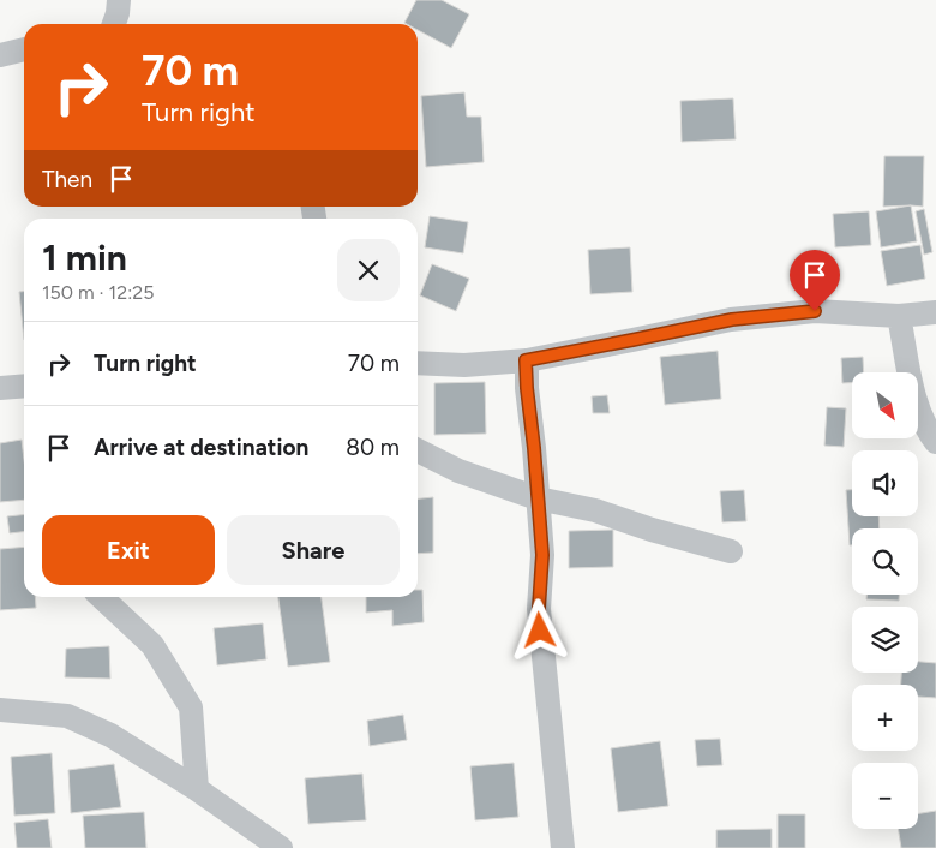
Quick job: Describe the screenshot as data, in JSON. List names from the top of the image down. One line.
{"north":"bottom right","page":{"turn":["70 m","Turn right"],"then":"Then","heading":["1 min","150 m · 12:25"],"list":[{"name":"Turn right","value":"70 m"},{"name":"Arrive at destination","value":"80 m"}],"map_buttons":["+","−"],"buttons":["Exit","Share"]}}
